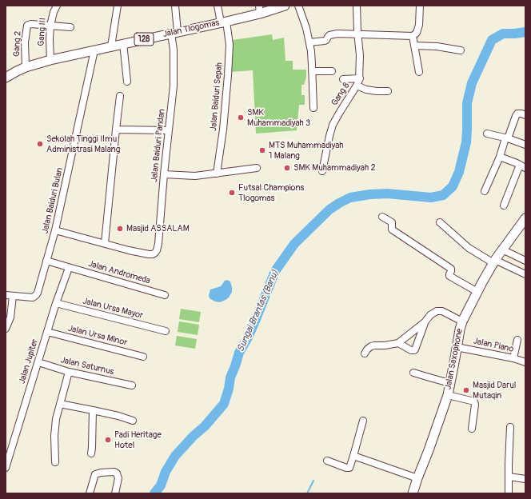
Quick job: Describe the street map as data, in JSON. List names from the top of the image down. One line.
{"streets":{"main road":["Jalan Tlogomas","128","Jalan Saxophone"],"street":["Gang III","Gang 2","Gang 8","Jalan Baiduri Sepah","Jalan Baiduri Pandan","Jalan Baiduri Bulan","Jalan Andromeda","Jalan Ursa Mayor","Jalan Ursa Minor","Jalan Piano","Jalan Jupiter","Jalan Saturnus"]},"crossings":[["Jalan Tlogomas","Gang III"],["Jalan Tlogomas","Gang 2"],["Jalan Tlogomas","Jalan Baiduri Sepah"],["Jalan Tlogomas","Jalan Baiduri Pandan"],["Jalan Tlogomas","Jalan Baiduri Bulan"],["Gang III","Gang 2"],["Jalan Andromeda","Jalan Jupiter"],["Jalan Ursa Mayor","Jalan Jupiter"],["Jalan Ursa Minor","Jalan Jupiter"],["Jalan Piano","Jalan Saxophone"],["Jalan Jupiter","Jalan Saturnus"]],"water":["Sungai Brantas (Banu)"],"places":["SMK Muhammadiyah 3","Sekolah Tinggi Ilmu Administrasi Malang","MTS Muhammadiyah 1 Malang","SMK Muhammadiyah 2","Futsal Champions Tlogomas","Masjid ASSALAM","Masjid Darul Mutaqin","Padi Heritage Hotel"]}
